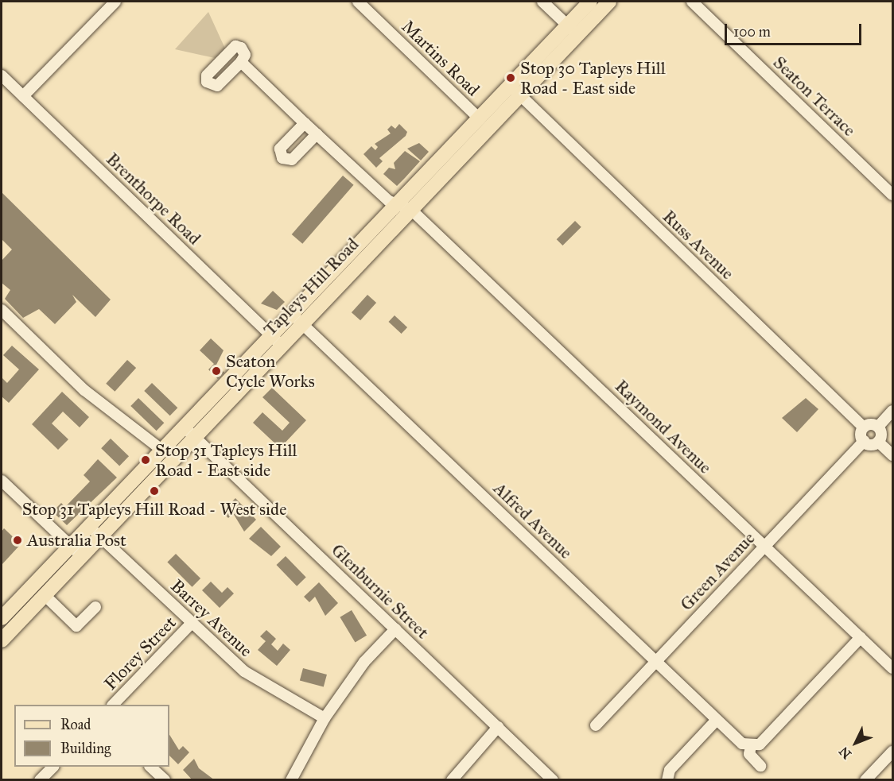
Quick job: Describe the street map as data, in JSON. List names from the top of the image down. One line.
{"streets":{"main road":["Tapleys Hill Road"],"street":["Martins Road","Seaton Terrace","Brenthorpe Road","Russ Avenue","Raymond Avenue","Alfred Avenue","Green Avenue","Glenburnie Street","Barrey Avenue","Florey Street"]},"crossings":[["Martins Road","Tapleys Hill Road"],["Brenthorpe Road","Tapleys Hill Road"],["Russ Avenue","Tapleys Hill Road"],["Tapleys Hill Road","Raymond Avenue"],["Tapleys Hill Road","Alfred Avenue"],["Tapleys Hill Road","Glenburnie Street"],["Tapleys Hill Road","Barrey Avenue"],["Raymond Avenue","Green Avenue"],["Alfred Avenue","Green Avenue"],["Barrey Avenue","Florey Street"]],"places":["Stop 30 Tapleys Hill Road - East side","Seaton Cycle Works","Stop 31 Tapleys Hill Road - East side","Stop 31 Tapleys Hill Road - West side","Australia Post"],"legend":["Road","Building"],"scale_bar":"100 m","north":"bottom left"}
